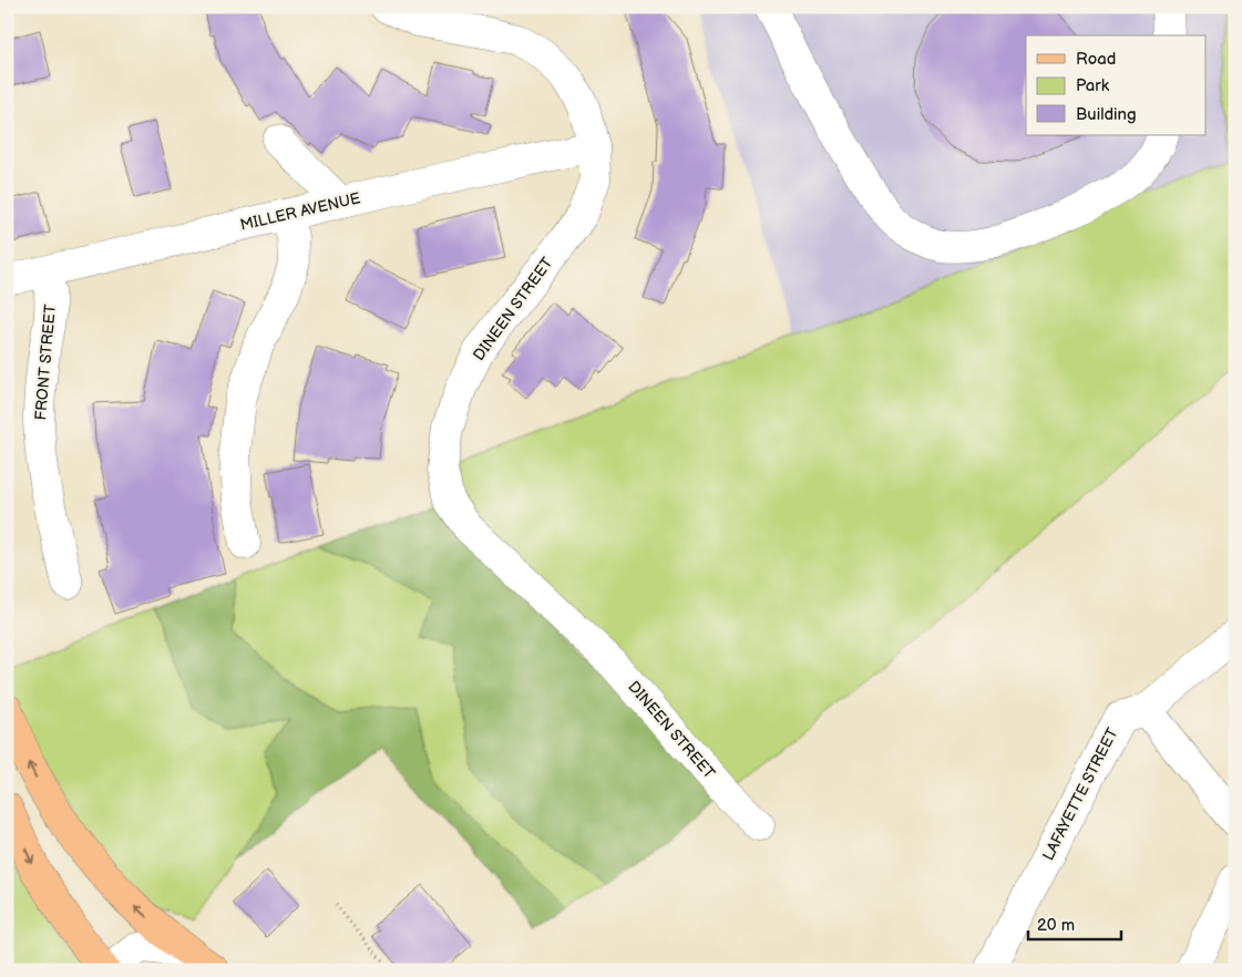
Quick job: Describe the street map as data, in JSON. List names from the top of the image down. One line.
{"streets":{"street":["MILLER AVENUE","DINEEN STREET","FRONT STREET","LAFAYETTE STREET"]},"crossings":[["MILLER AVENUE","DINEEN STREET"],["MILLER AVENUE","FRONT STREET"]],"legend":["Road","Park","Building"],"scale_bar":"20 m"}
